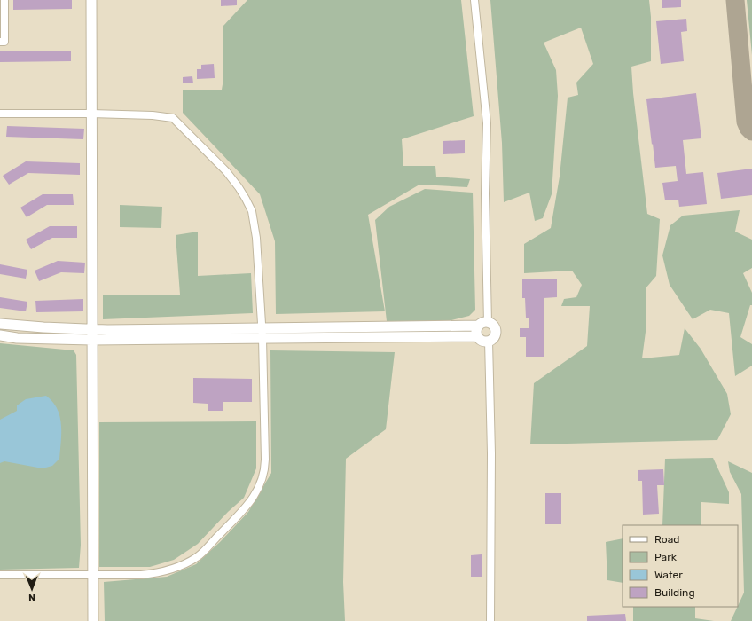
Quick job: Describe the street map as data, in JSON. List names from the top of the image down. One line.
{"legend":["Road","Park","Water","Building"],"north":"bottom"}
